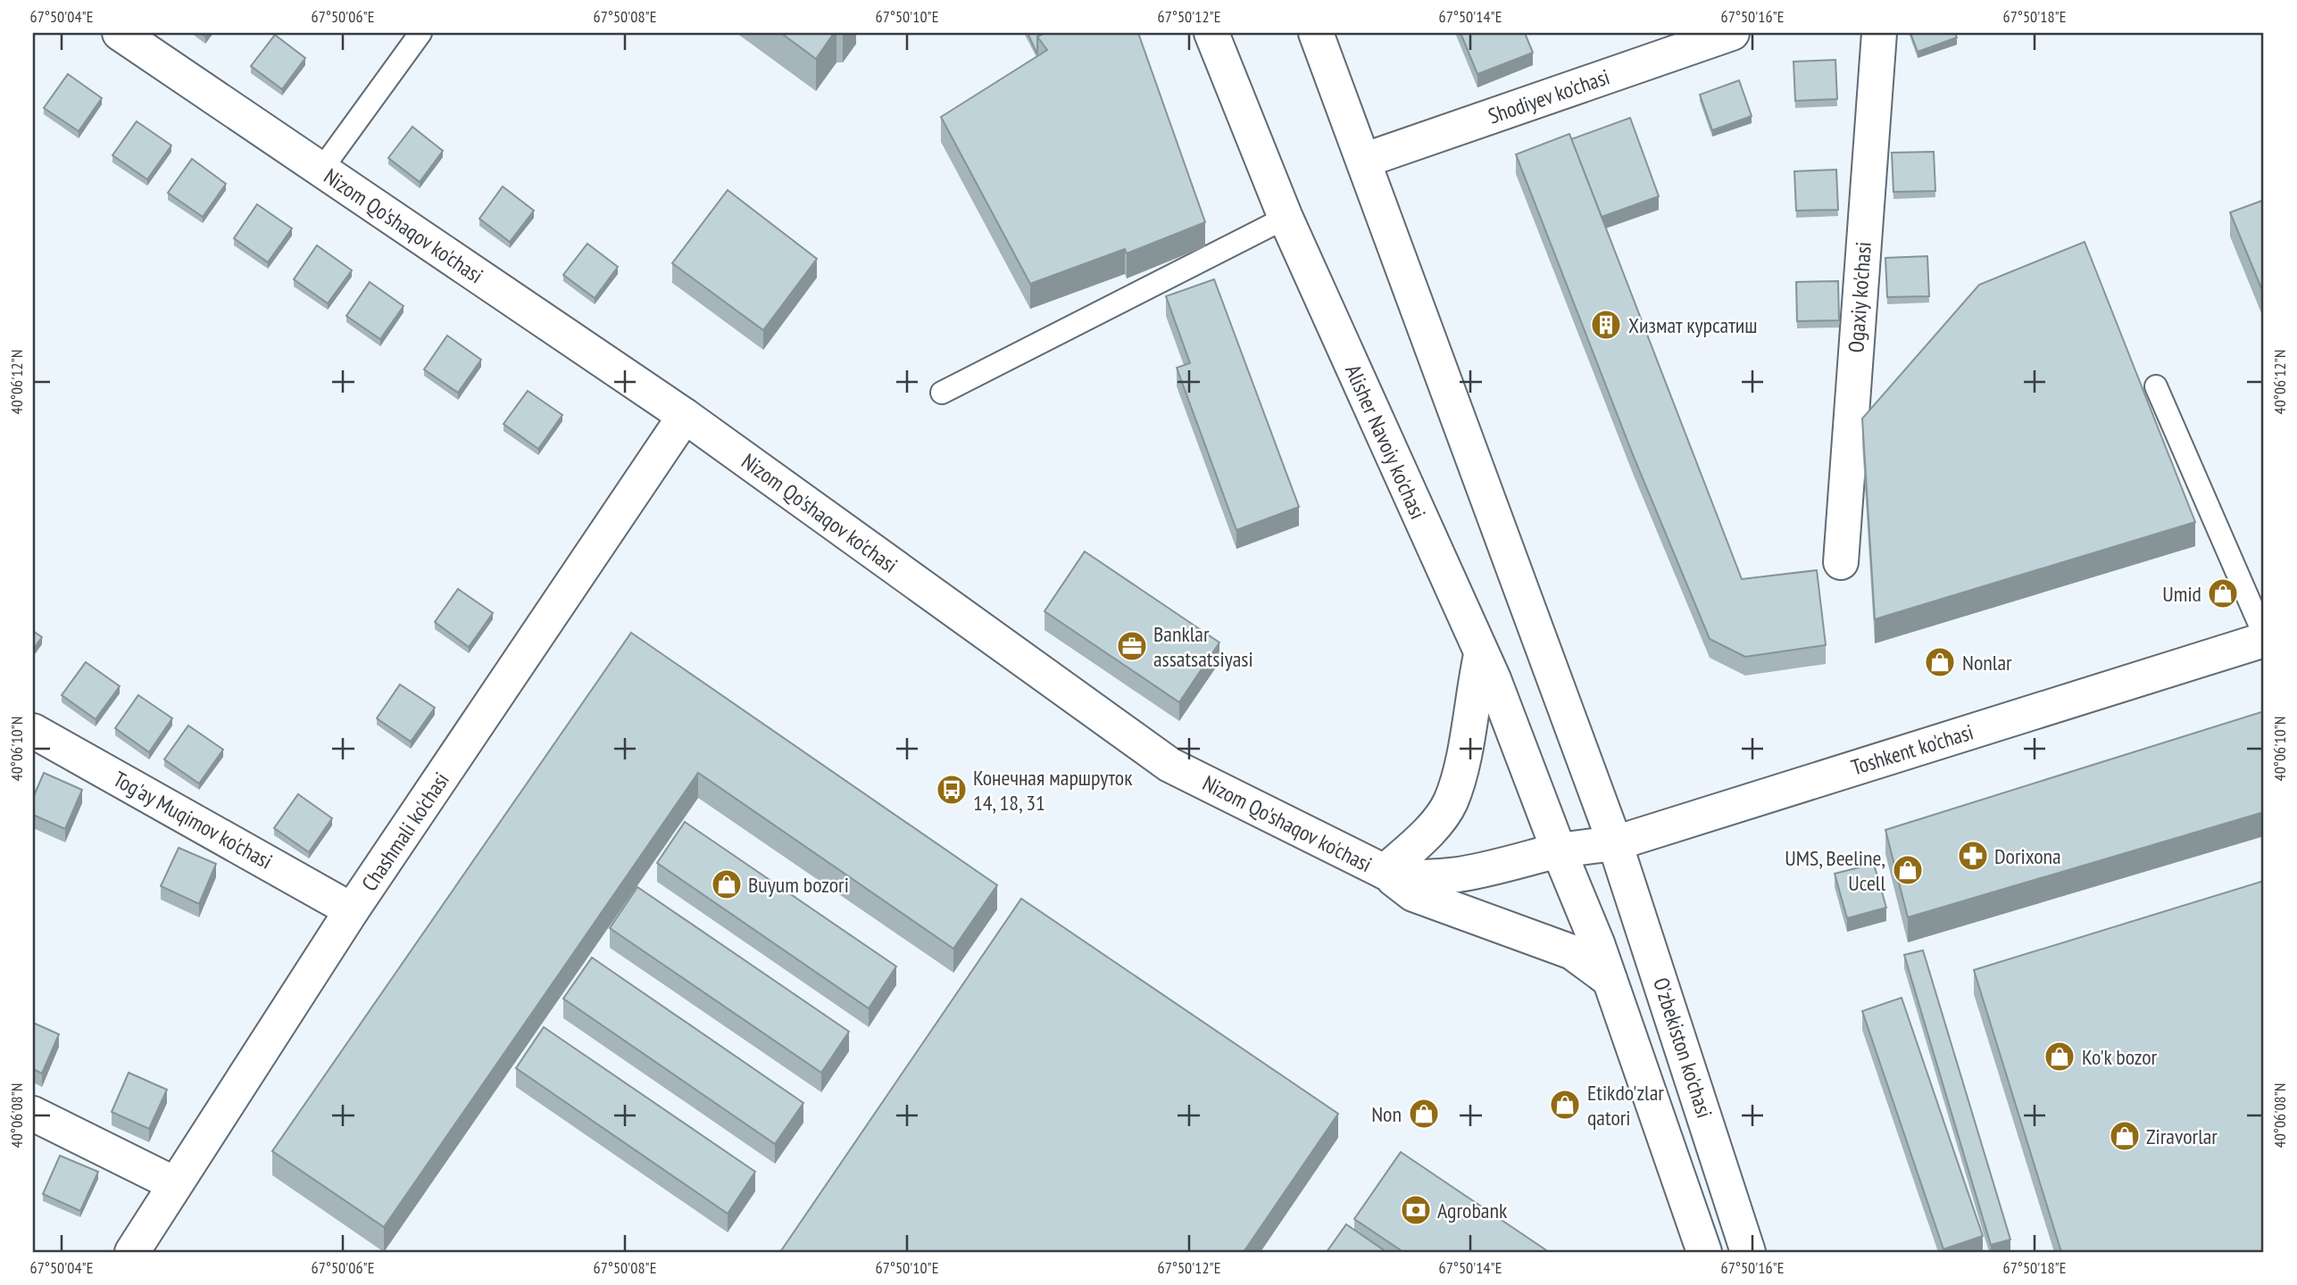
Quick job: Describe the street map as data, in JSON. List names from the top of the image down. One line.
{"streets":{"main road":["Shodiyev ko'chasi","Nizom Qo'shaqov ko'chasi","Ogaxiy ko'chasi","Alisher Navoiy ko'chasi","Toshkent ko'chasi","Tog'ay Muqimov ko'chasi","Chashmali ko'chasi","O'zbekiston ko'chasi"]},"crossings":[["Nizom Qo'shaqov ko'chasi","Alisher Navoiy ko'chasi"],["Nizom Qo'shaqov ko'chasi","Toshkent ko'chasi"],["Nizom Qo'shaqov ko'chasi","Chashmali ko'chasi"],["Alisher Navoiy ko'chasi","Toshkent ko'chasi"],["Toshkent ko'chasi","O'zbekiston ko'chasi"],["Tog'ay Muqimov ko'chasi","Chashmali ko'chasi"]],"places":{"building":["Хизмат курсатиш"],"shop":["Umid","Nonlar","UMS, Beeline, Ucell","Buyum bozori","Ko'k bozor","Etikdo'zlar qatori","Non","Ziravorlar"],"office":["Banklar assatsatsiyasi"],"bus stop":["Конечная маршруток 14, 18, 31"],"pharmacy":["Dorixona"],"bank":["Agrobank"]},"coordinates":["67°50'04\"E","67°50'06\"E","67°50'08\"E","67°50'10\"E","67°50'12\"E","67°50'14\"E","67°50'16\"E","67°50'18\"E","40°06'12\"N","40°06'10\"N","40°06'08\"N"]}
